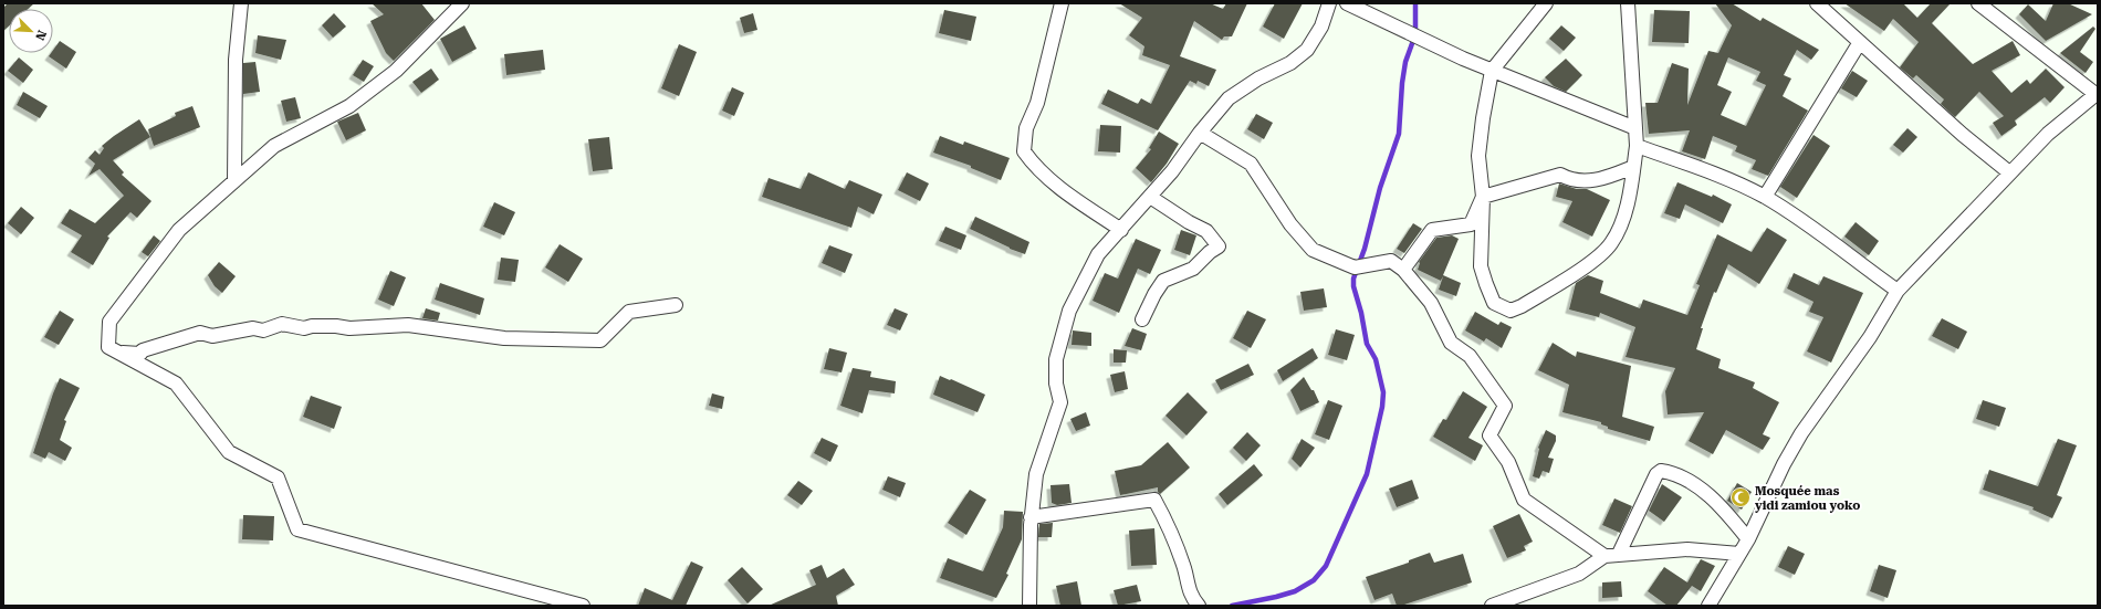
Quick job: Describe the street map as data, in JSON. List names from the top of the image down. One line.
{"places":{"mosque":["Mosquée mas yidi zamiou yoko"]},"north":"bottom right"}
